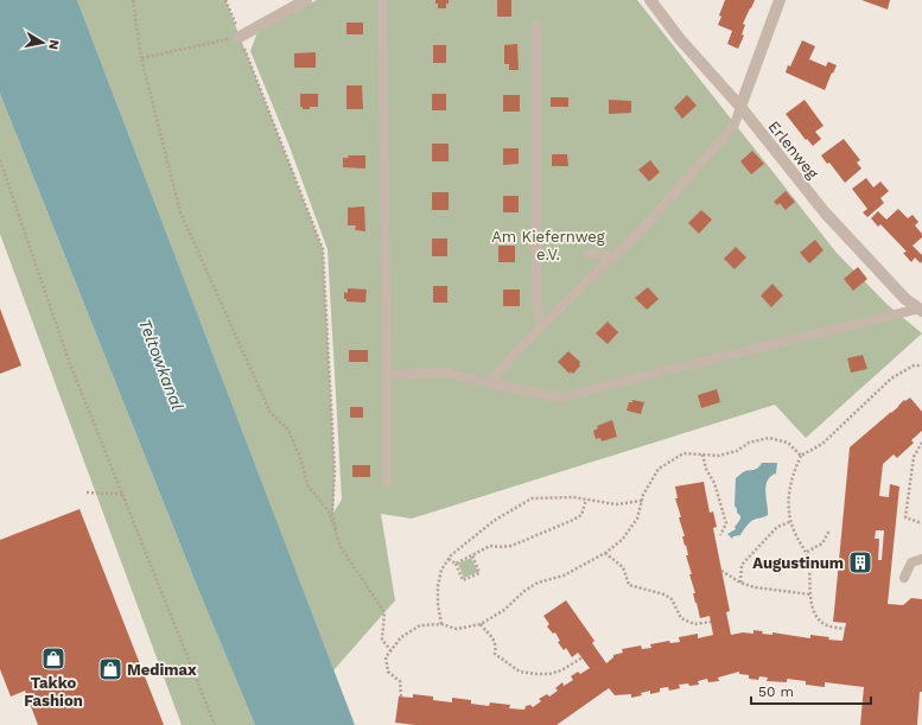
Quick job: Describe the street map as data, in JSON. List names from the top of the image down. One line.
{"streets":{"street":["Erlenweg"]},"water":["Teltowkanal"],"parks":["Am Kiefernweg e.V."],"places":{"building":["Augustinum"],"shop":["Takko Fashion","Medimax"]},"scale_bar":"50 m","north":"right"}
